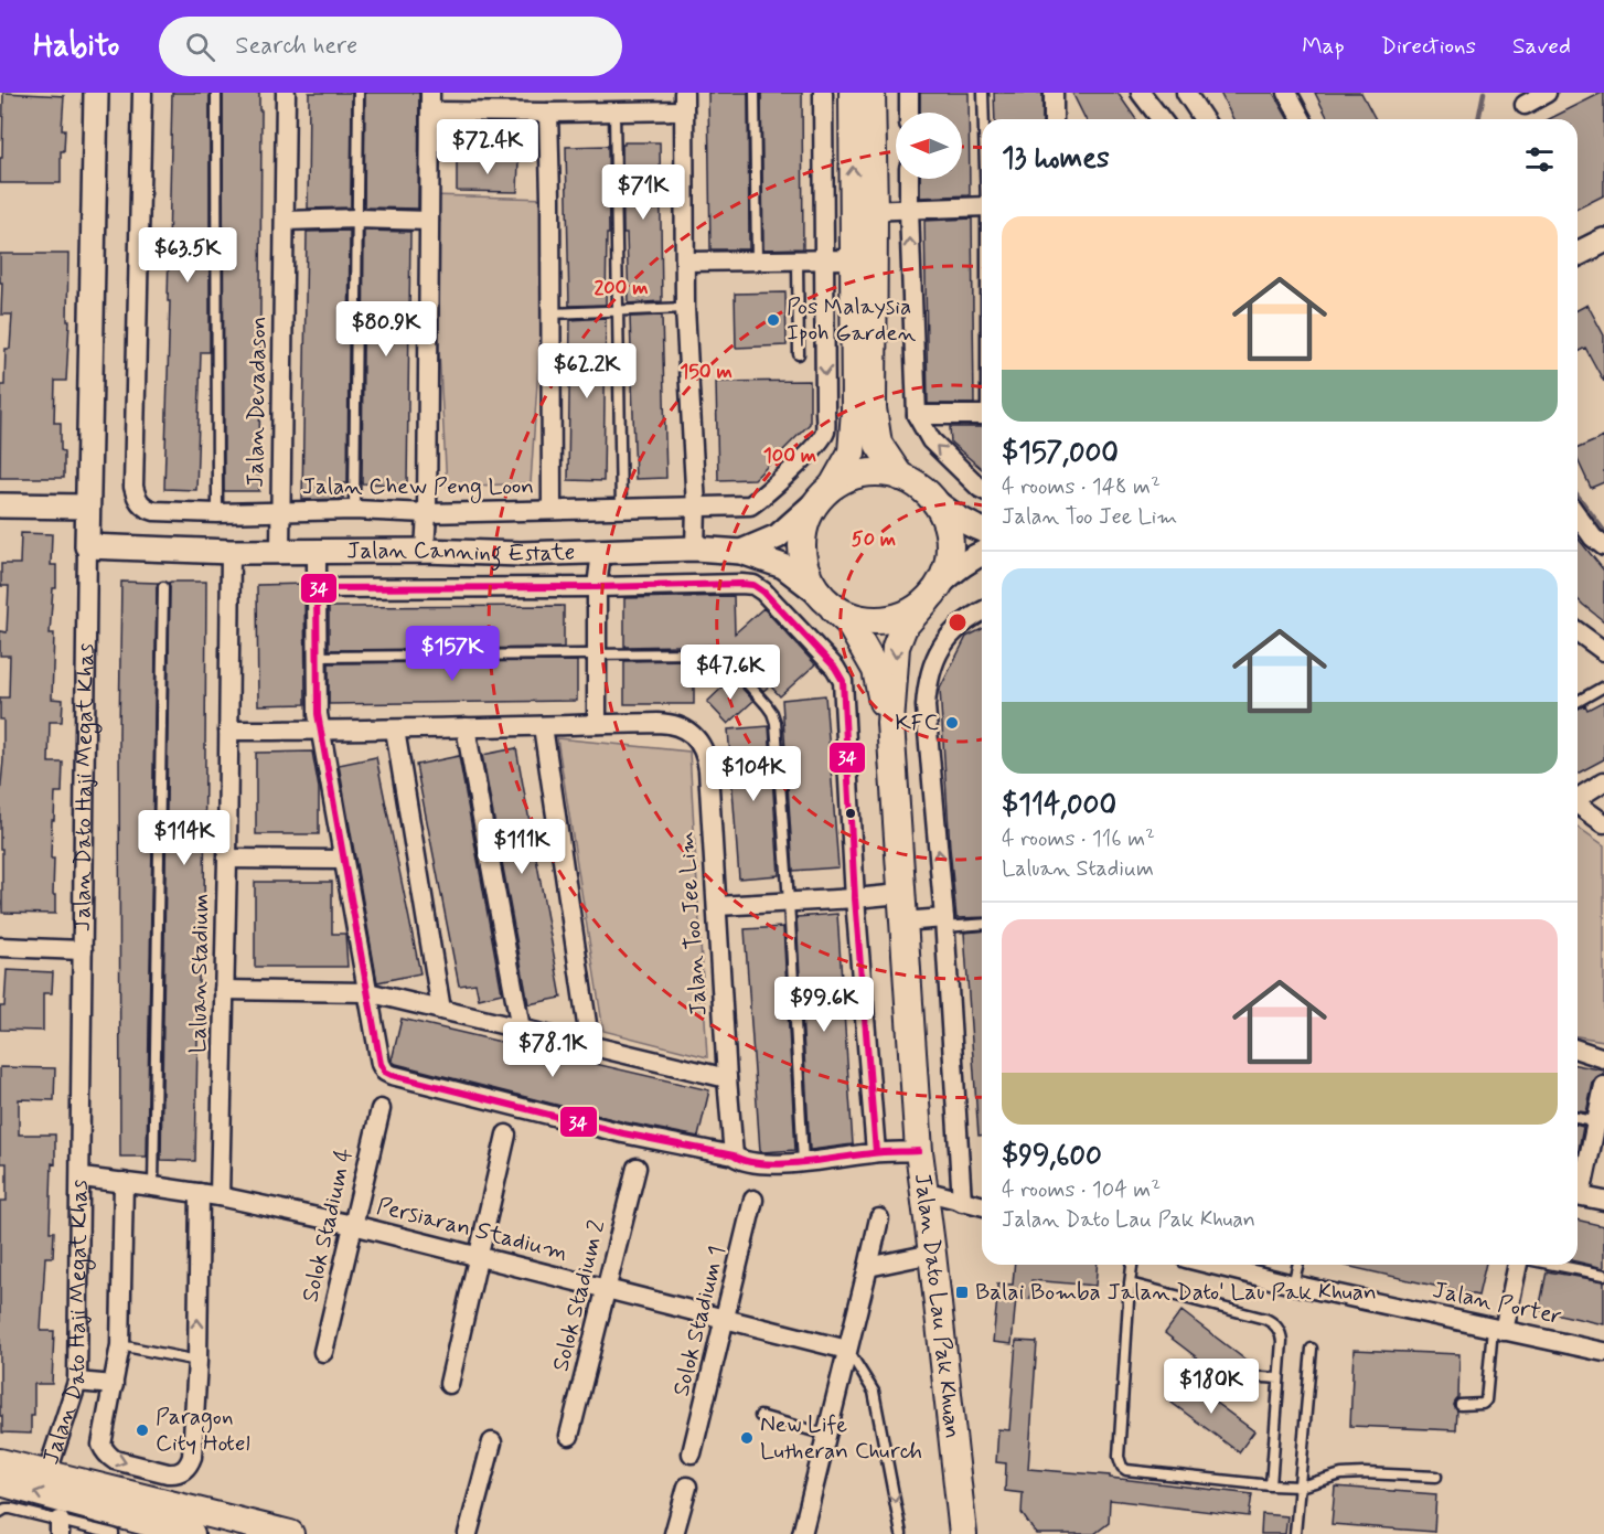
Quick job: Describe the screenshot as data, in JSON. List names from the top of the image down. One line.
{"streets":{"main road":["Jalan Dato Lau Pak Khuan"],"street":["Jalan Devadason","Jalan Chew Peng Loon","Jalan Canning Estate","Jalan Dato Haji Megat Khas","Jalan Too Jee Lim","Laluan Stadium","Solok Stadium 4","Persiaran Stadium","Solok Stadium 2","Jalan Porter","Solok Stadium 1"]},"crossings":[["Jalan Devadason","Jalan Chew Peng Loon"],["Jalan Devadason","Jalan Canning Estate"],["Jalan Canning Estate","Jalan Dato Haji Megat Khas"],["Jalan Canning Estate","Laluan Stadium"],["Jalan Canning Estate","Jalan Dato Lau Pak Khuan"],["Jalan Dato Haji Megat Khas","Persiaran Stadium"],["Jalan Too Jee Lim","Laluan Stadium"],["Laluan Stadium","Persiaran Stadium"],["Solok Stadium 4","Persiaran Stadium"],["Persiaran Stadium","Solok Stadium 2"],["Persiaran Stadium","Solok Stadium 1"]],"places":{"other":["Pos Malaysia Ipoh Garden","KFC","Paragon City Hotel","New Life Lutheran Church"],"transit":["Balai Bomba Jalan Dato' Lau Pak Khuan"]},"lines":["transit line 34"],"north":"left","page":{"header":"Habito","search":"Search here","nav":["Map","Directions","Saved"],"price":["$72.4K","$71K","$63.5K","$80.9K","$62.2K","$157K","$47.6K","$104K","$114K","$111K","$99.6K","$78.1K","$180K"],"heading":"13 homes","list":[{"name":"$157,000","note":"4 rooms · 148 m² · Jalan Too Jee Lim"},{"name":"$114,000","note":"4 rooms · 116 m² · Laluan Stadium"},{"name":"$99,600","note":"4 rooms · 104 m² · Jalan Dato Lau Pak Khuan"}]},"rings":["200 m","150 m","100 m","50 m"]}
